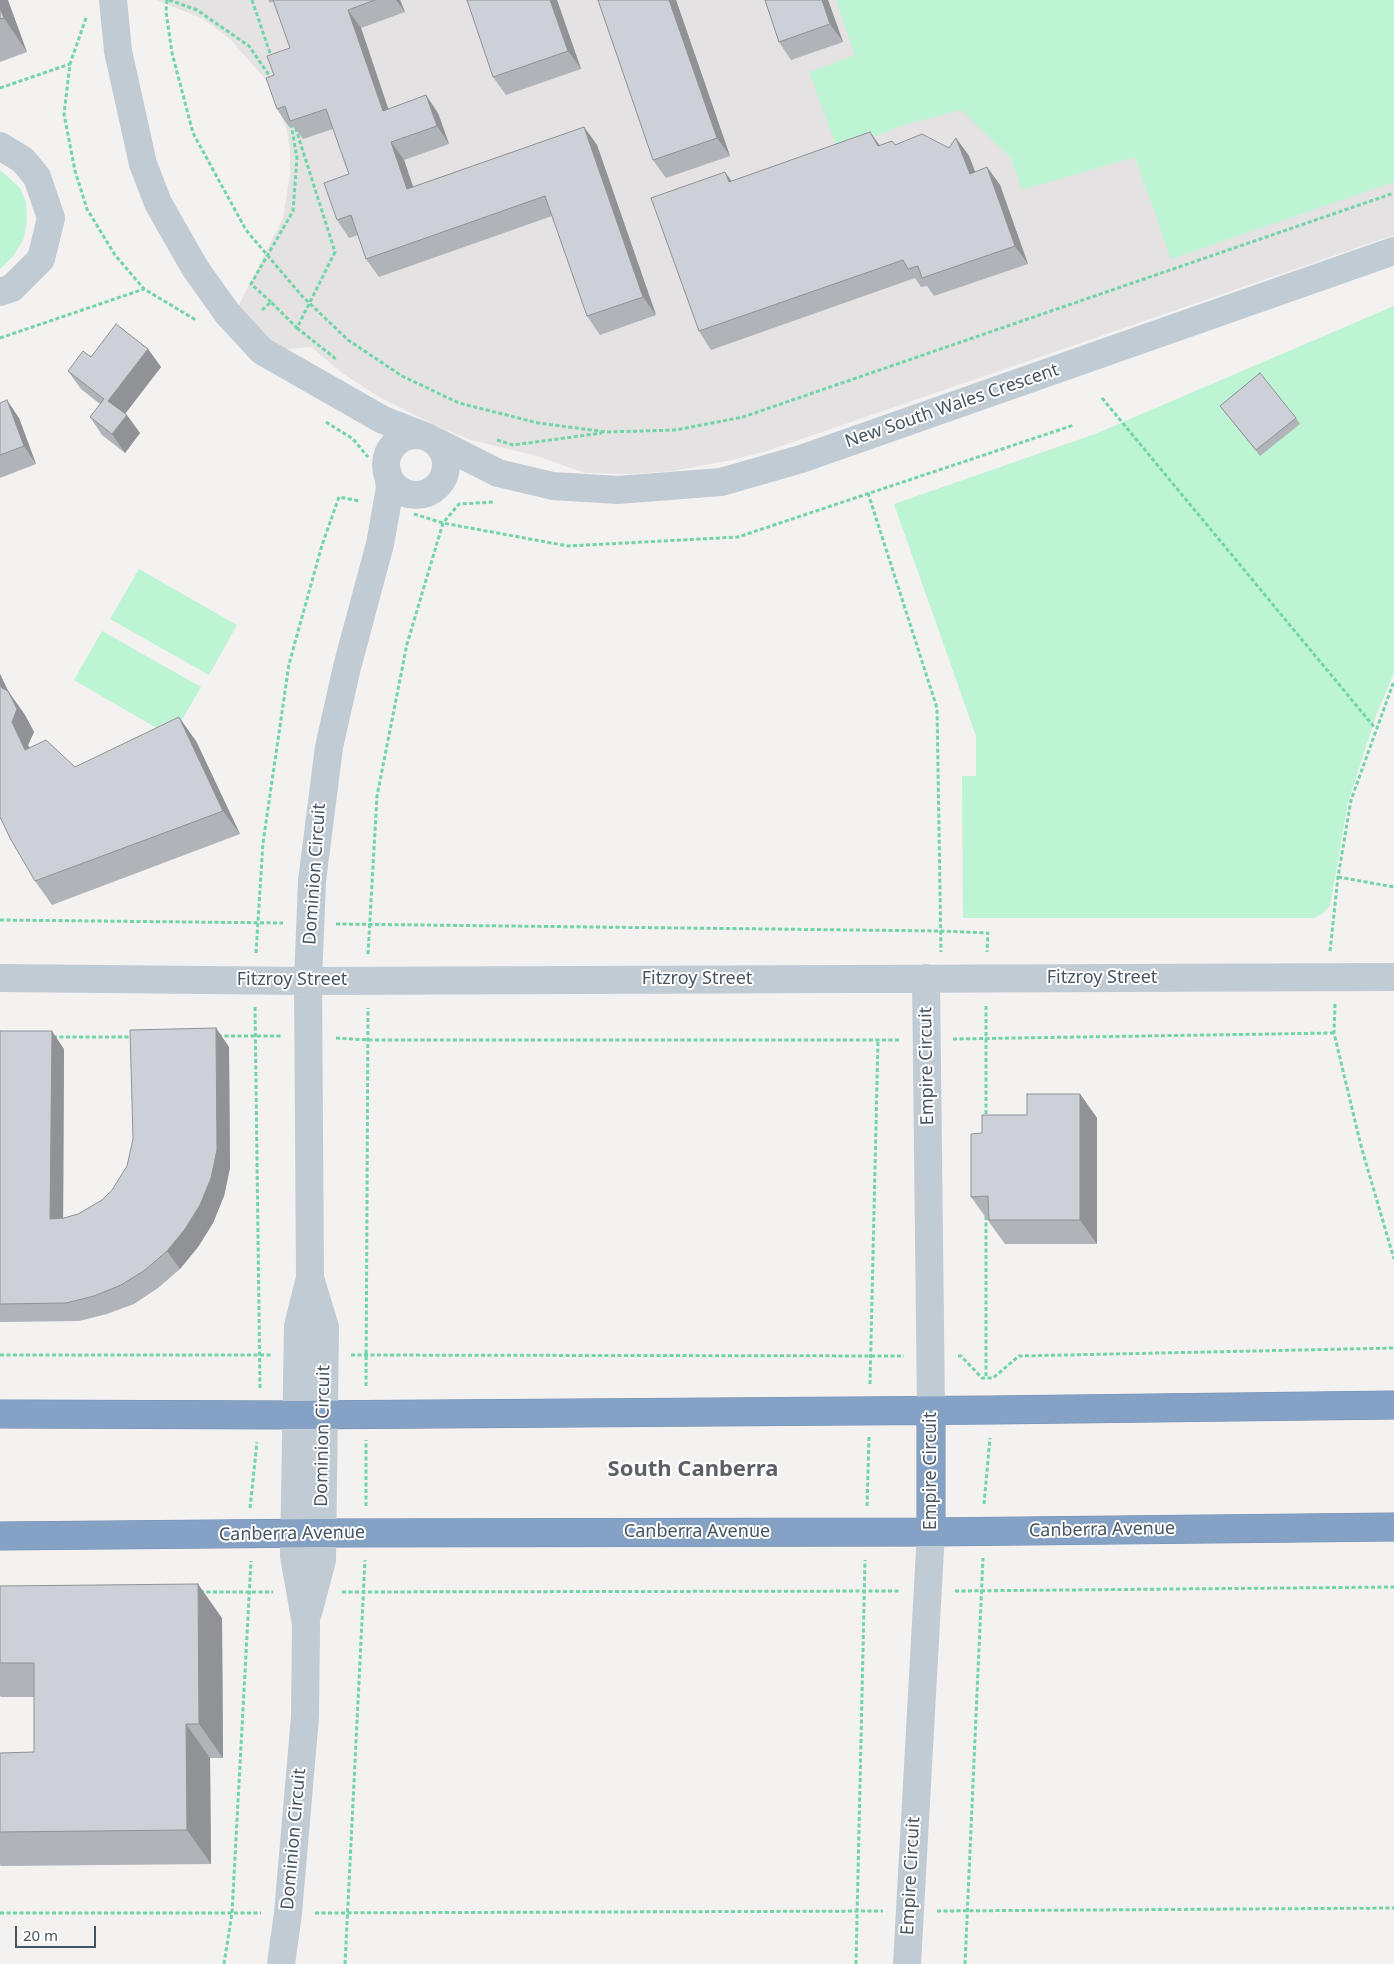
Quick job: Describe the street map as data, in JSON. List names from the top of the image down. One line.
{"streets":{"highway":["Empire Circuit","Canberra Avenue"],"street":["New South Wales Crescent","Dominion Circuit","Fitzroy Street"]},"crossings":[["New South Wales Crescent","Dominion Circuit"],["Dominion Circuit","Fitzroy Street"],["Dominion Circuit","Canberra Avenue"],["Fitzroy Street","Empire Circuit"],["Empire Circuit","Canberra Avenue"]],"districts":["South Canberra"],"scale_bar":"20 m"}
